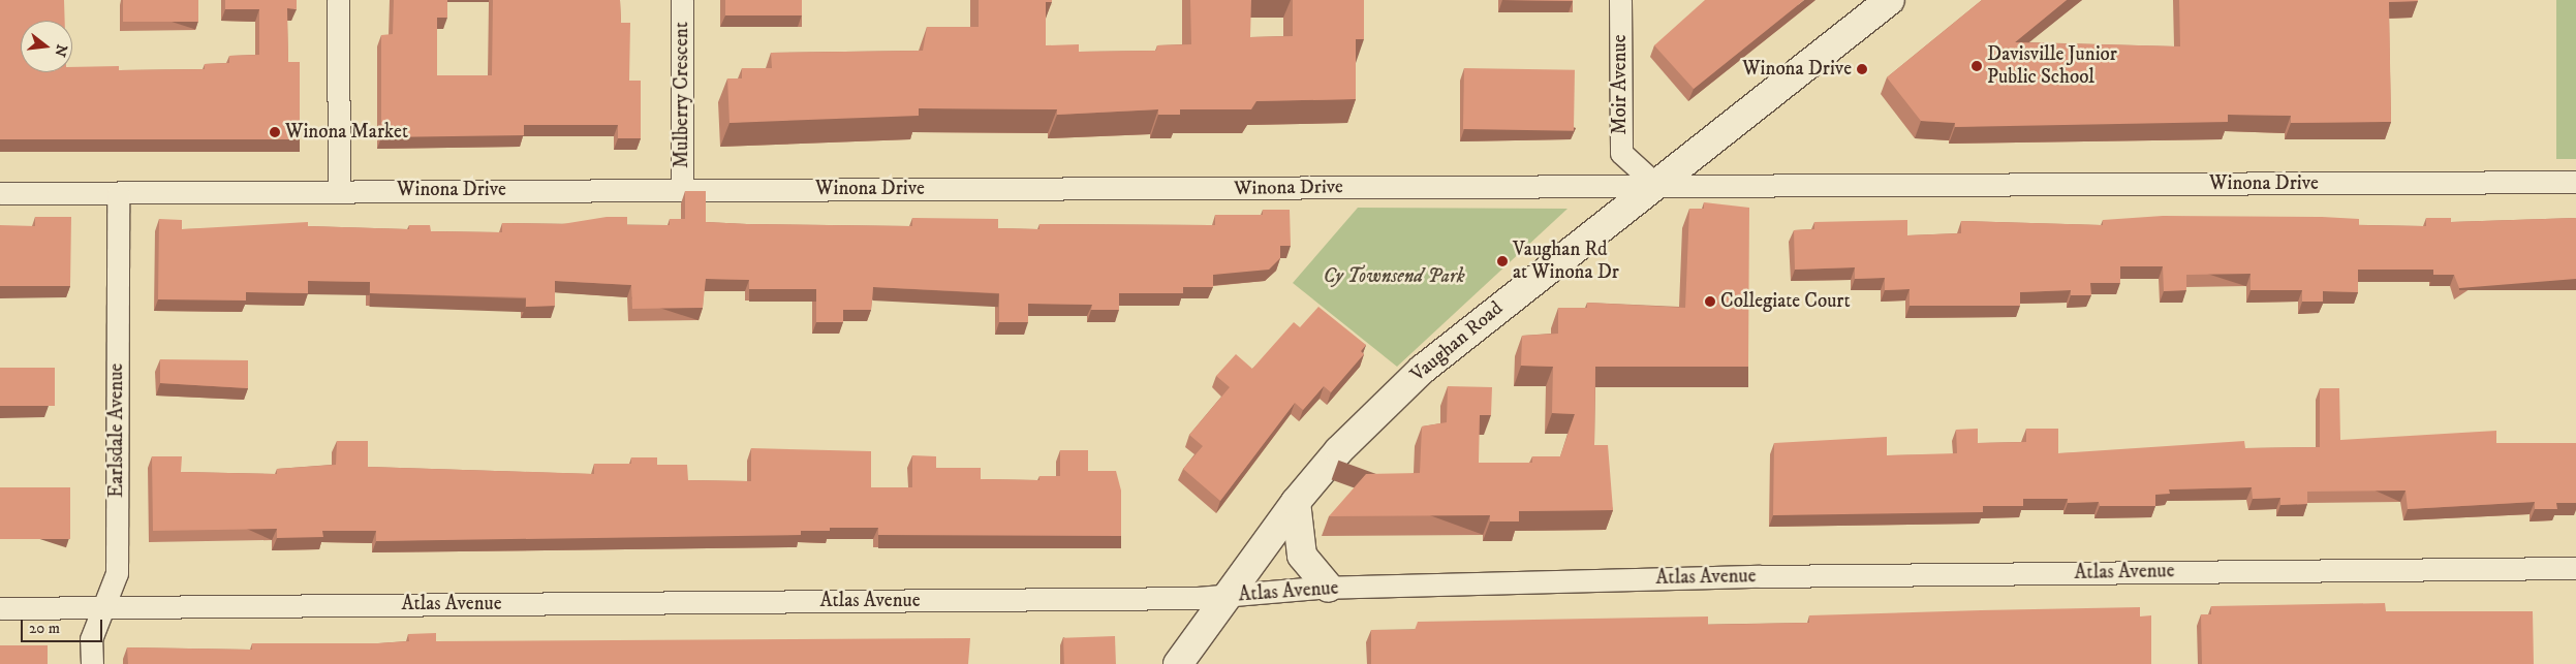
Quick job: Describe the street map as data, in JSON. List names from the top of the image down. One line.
{"streets":{"street":["Moir Avenue","Mulberry Crescent","Winona Drive","Vaughan Road","Earlsdale Avenue","Atlas Avenue"]},"crossings":[["Moir Avenue","Winona Drive"],["Moir Avenue","Vaughan Road"],["Mulberry Crescent","Winona Drive"],["Winona Drive","Vaughan Road"],["Winona Drive","Earlsdale Avenue"],["Vaughan Road","Atlas Avenue"],["Earlsdale Avenue","Atlas Avenue"]],"parks":["Cy Townsend Park"],"places":["Davisville Junior Public School","Winona Drive","Winona Market","Vaughan Rd at Winona Dr","Collegiate Court"],"scale_bar":"20 m","north":"right"}
